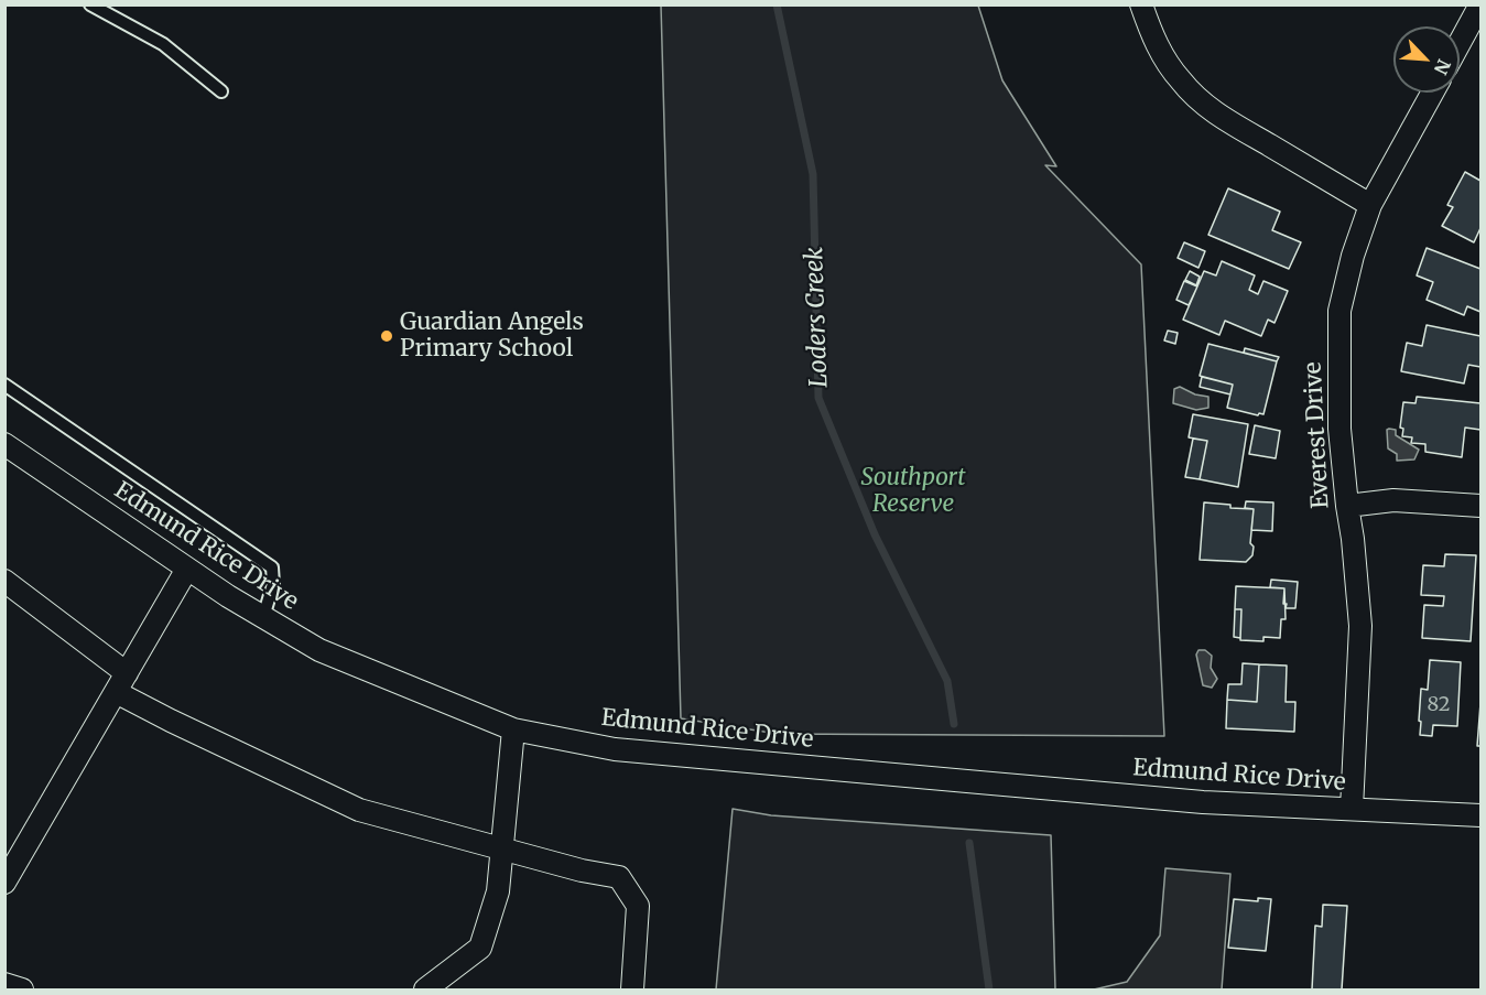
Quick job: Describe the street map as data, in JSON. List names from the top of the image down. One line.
{"streets":{"street":["Everest Drive","Edmund Rice Drive"]},"crossings":[["Everest Drive","Edmund Rice Drive"]],"water":["Loders Creek"],"parks":["Southport Reserve"],"places":["Guardian Angels Primary School"],"house_numbers":["82"],"north":"bottom right"}
